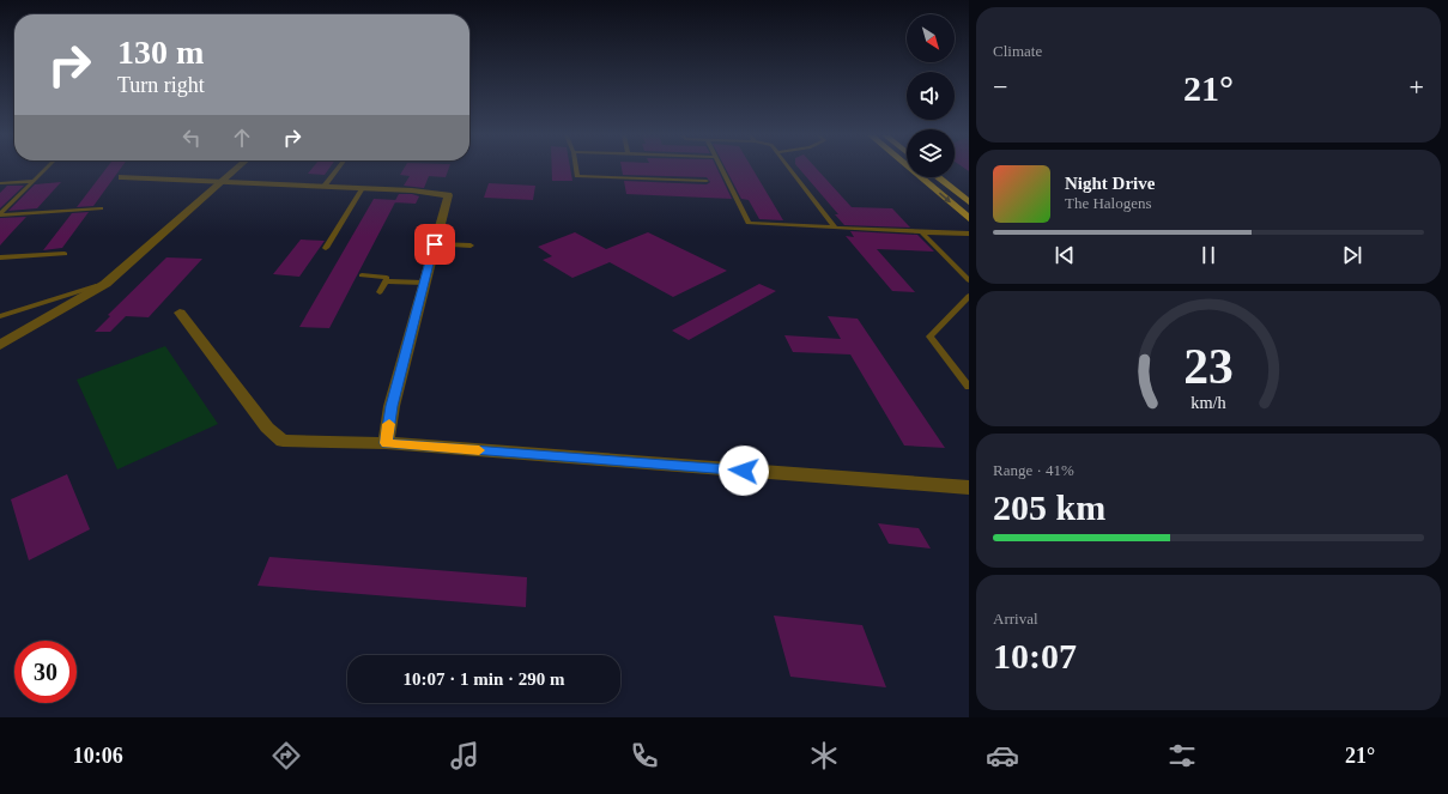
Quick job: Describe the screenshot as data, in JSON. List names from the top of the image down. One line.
{"north":"bottom right","page":{"tile":["Climate",["Range · 41%","205 km"],["Arrival","10:07"]],"turn":["130 m","Turn right"],"heat":["−","21°","+"],"song":["Night Drive","The Halogens"],"limit":"30","trip":"10:07 · 1 min · 290 m","tabs":["10:06","21°"],"gauge":["23","km/h"]}}
